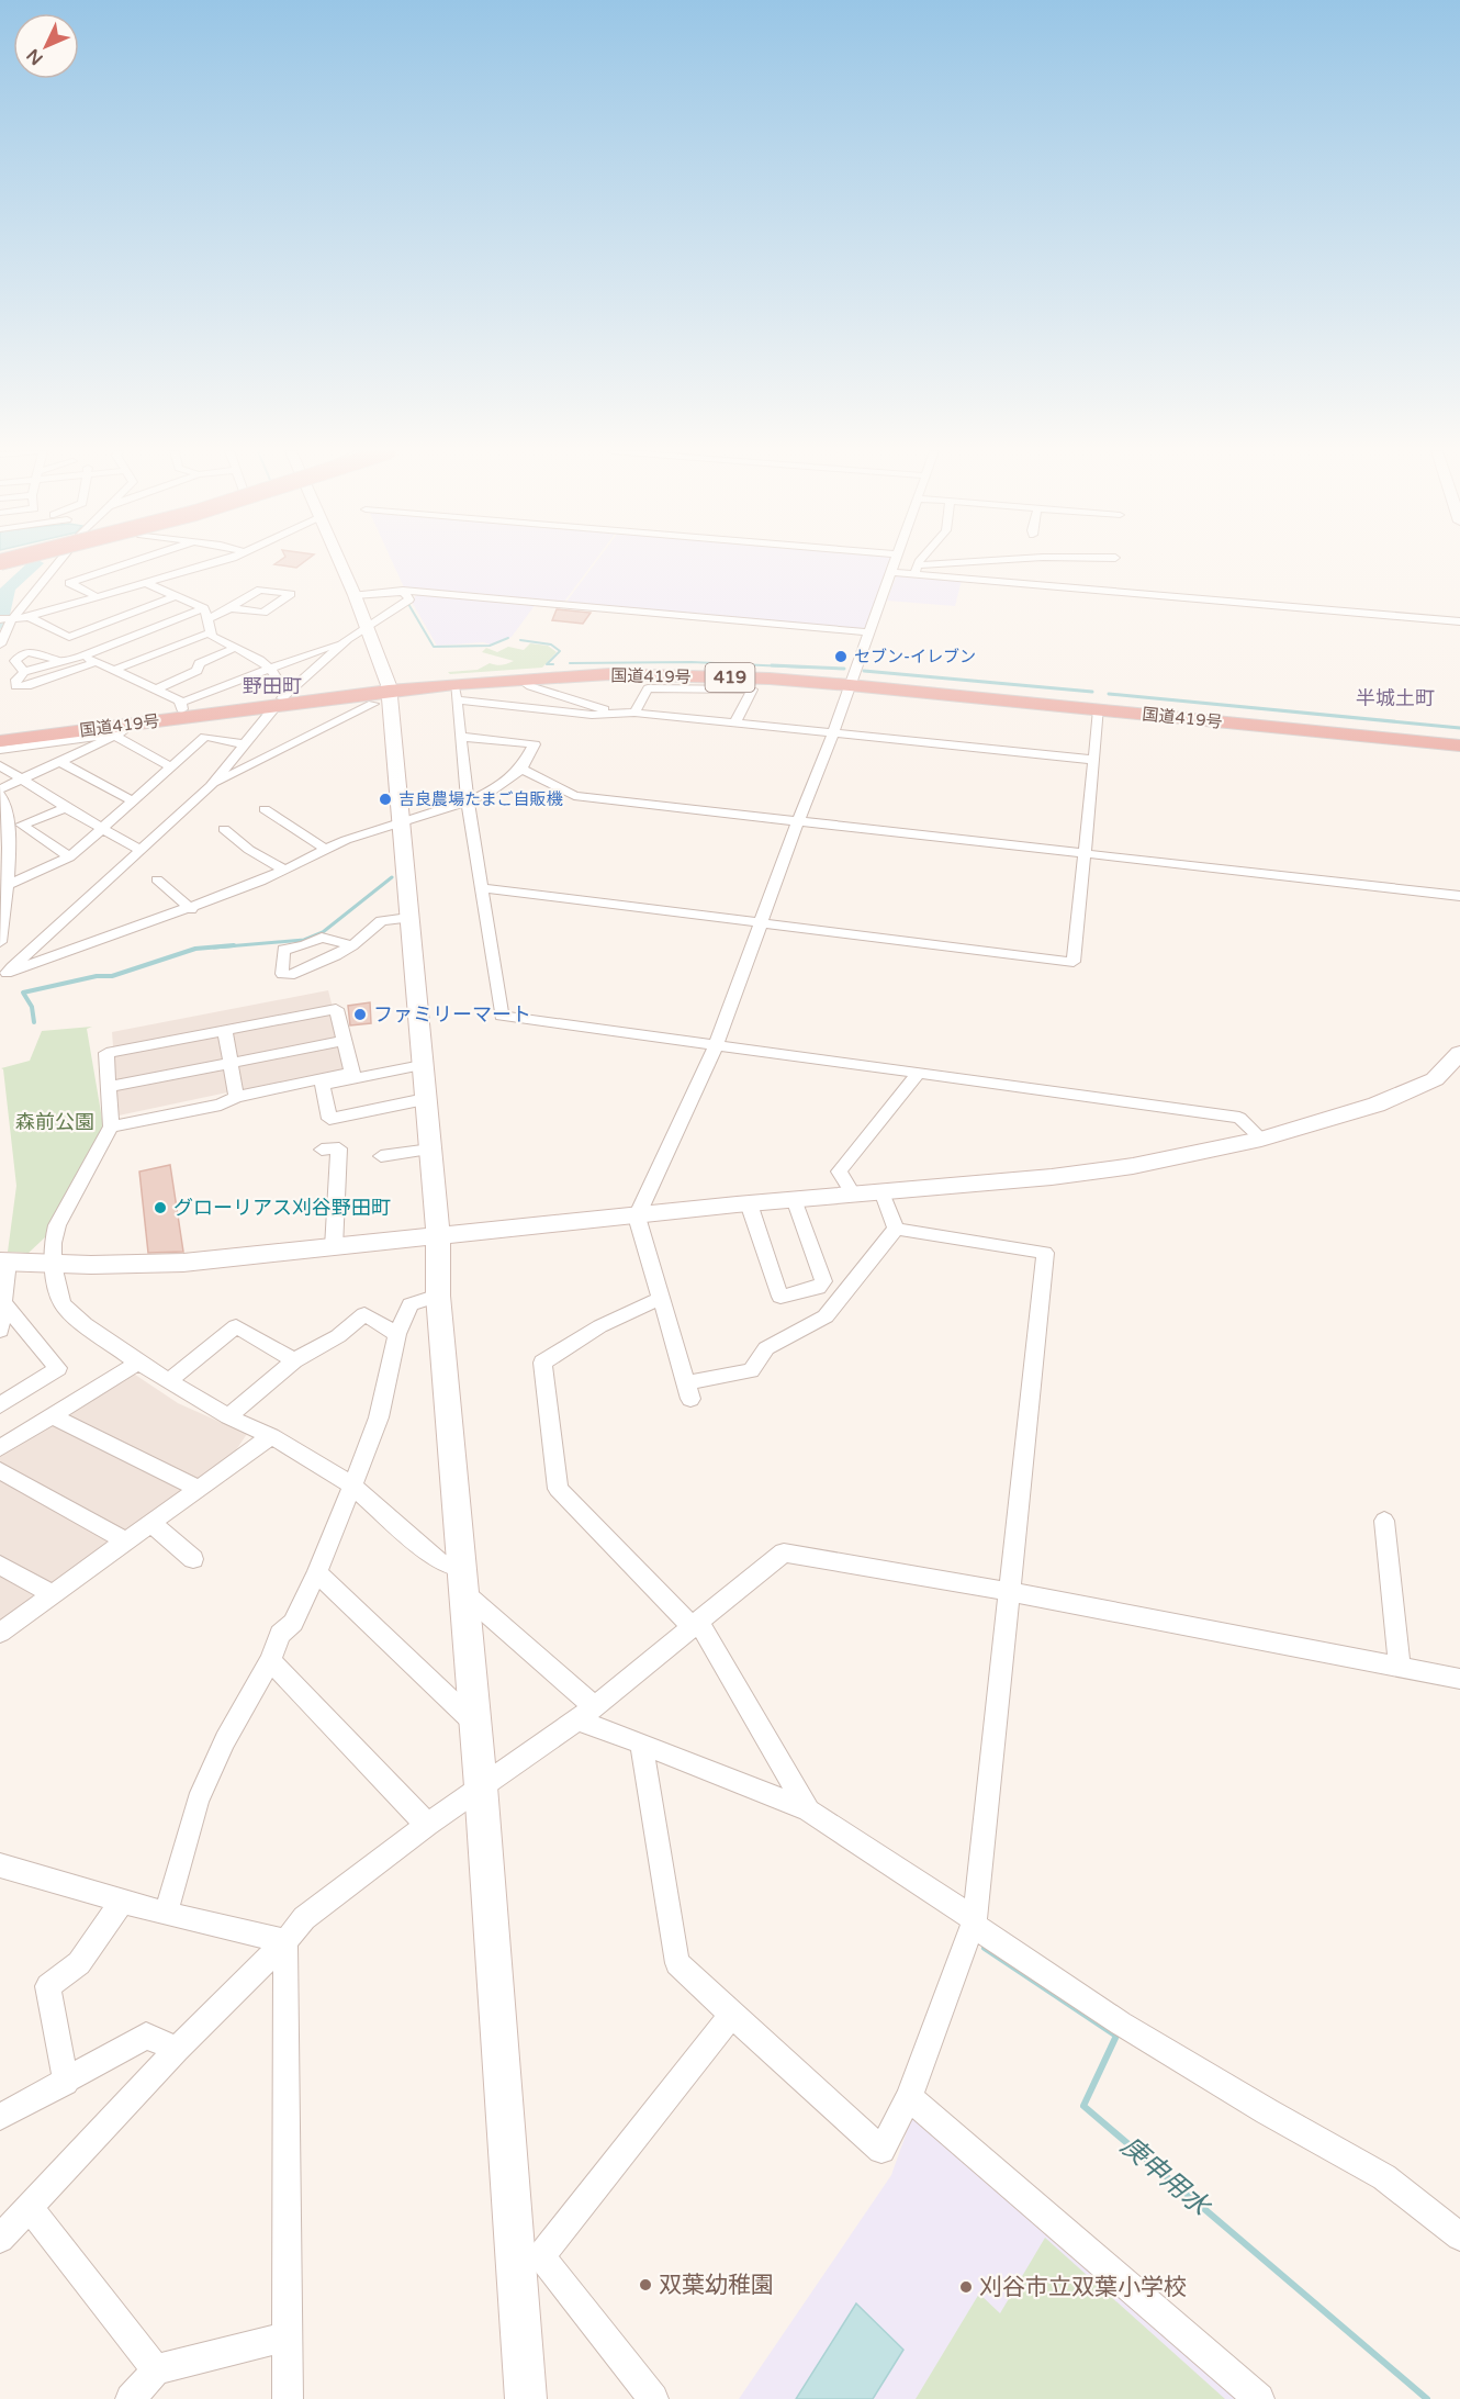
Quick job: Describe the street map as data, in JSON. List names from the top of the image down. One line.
{"streets":{"highway":["国道419号","419"]},"districts":["野田町","半城土町"],"water":["庚申用水"],"parks":["森前公園"],"places":["セブン-イレブン","吉良農場たまご自販機","ファミリーマート","グローリアス刈谷野田町","双葉幼稚園","刈谷市立双葉小学校"],"north":"bottom left"}
